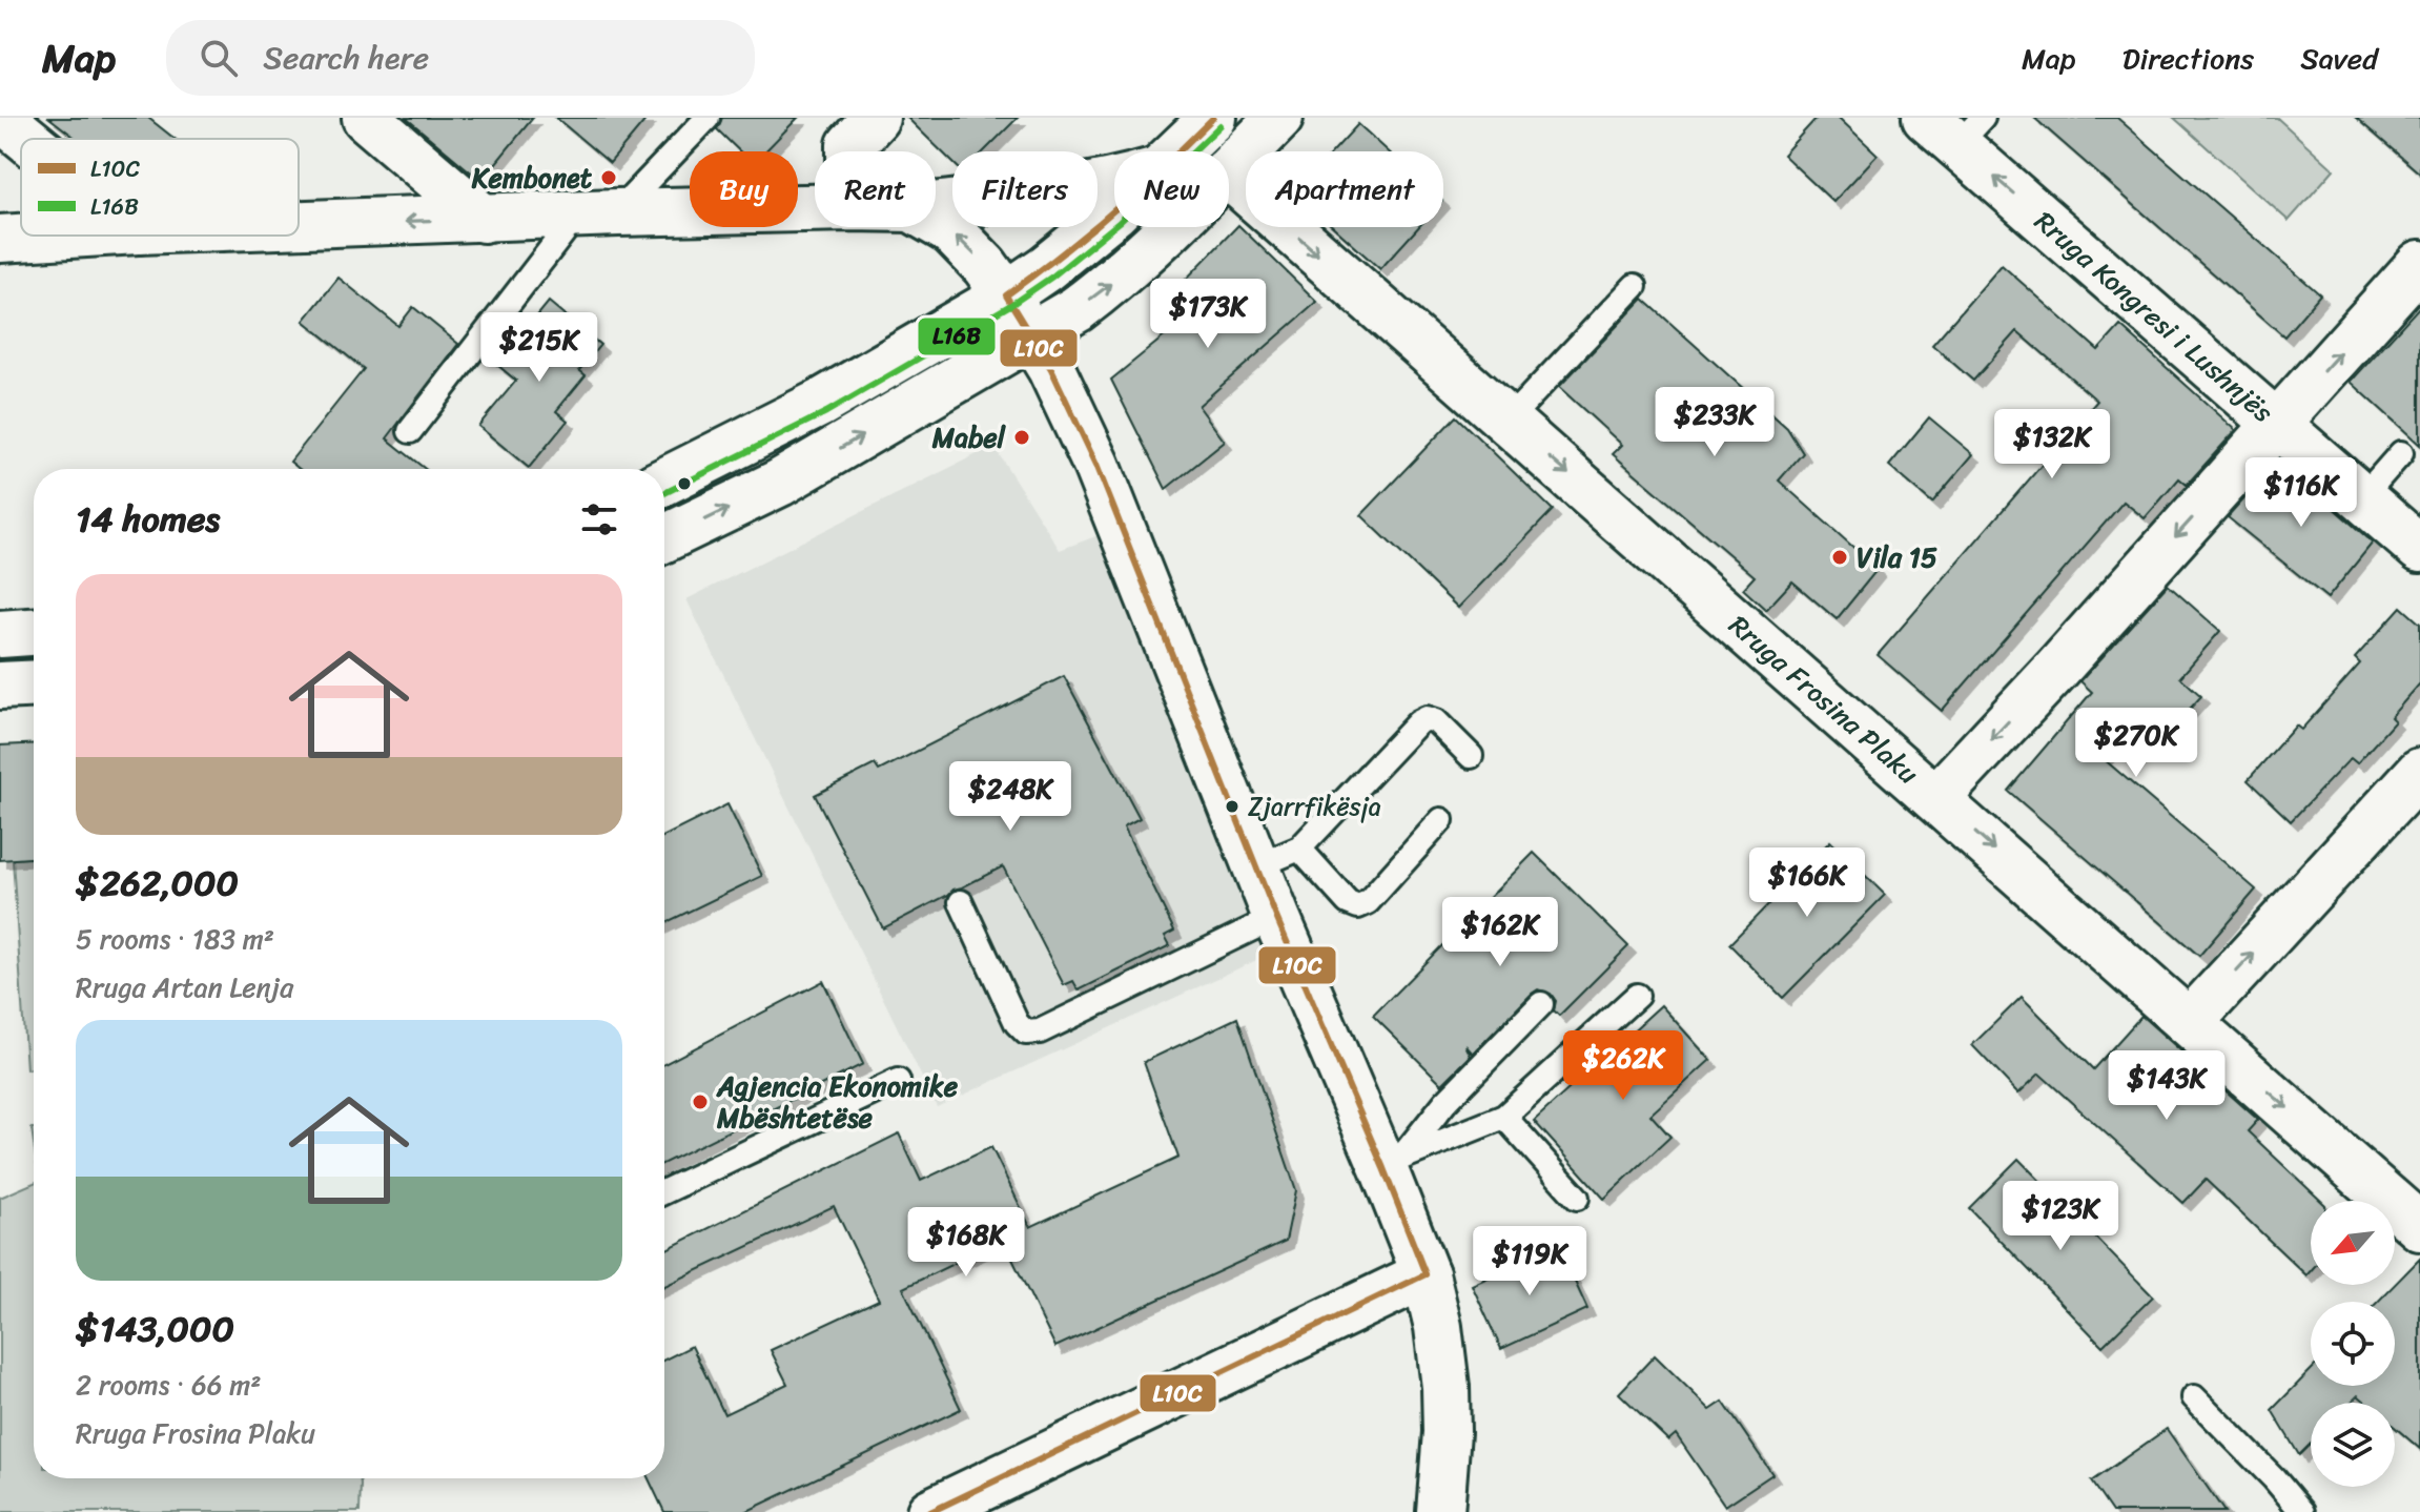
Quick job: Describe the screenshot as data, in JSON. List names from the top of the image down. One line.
{"streets":{"street":["Rruga Kongresi i Lushnjës","Rruga Frosina Plaku"]},"one_way":["Rruga Kongresi i Lushnjës","Rruga Frosina Plaku"],"places":["Kembonet","Mabel","Vila 15","Zjarrfikësja","Agjencia Ekonomike Mbështetëse"],"lines":["transit line L10C","transit line L16B"],"legend":["L10C","L16B"],"north":"bottom left","page":{"header":"Map","search":"Search here","nav":["Map","Directions","Saved"],"chip":["Buy","Rent","Filters","New","Apartment"],"price":["$173K","$215K","$233K","$132K","$116K","$270K","$248K","$166K","$162K","$262K","$143K","$123K","$168K","$119K"],"heading":"14 homes","list":[{"name":"$262,000","note":"5 rooms · 183 m² · Rruga Artan Lenja"},{"name":"$143,000","note":"2 rooms · 66 m² · Rruga Frosina Plaku"}]}}
